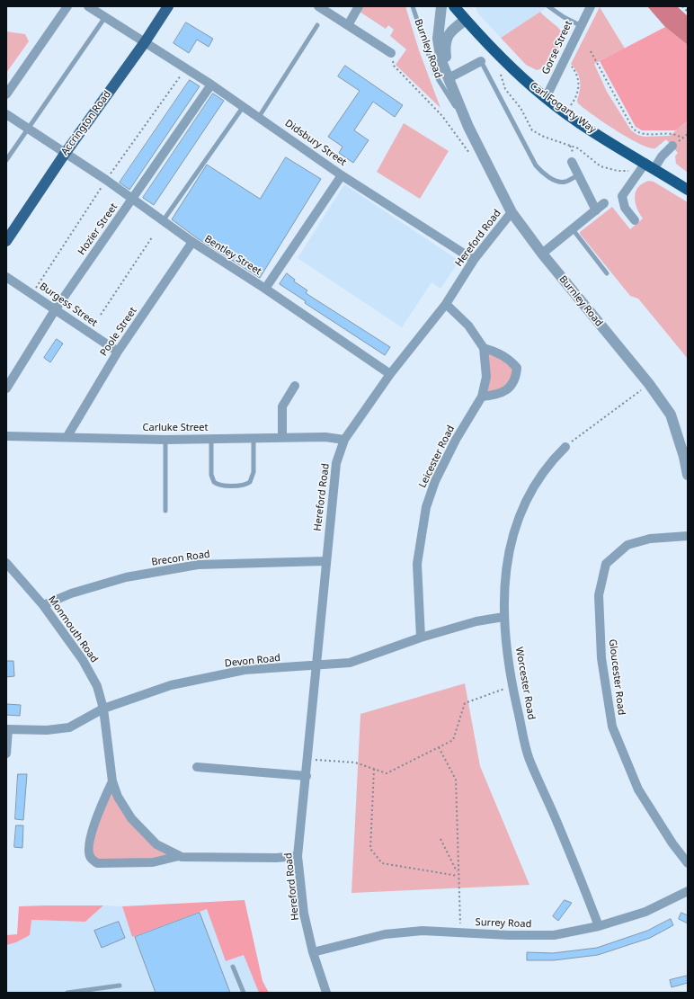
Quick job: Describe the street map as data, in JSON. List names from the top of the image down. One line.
{"streets":{"highway":["Carl Fogarty Way"],"main road":["Accrington Road"],"street":["Gorse Street","Burnley Road","Didsbury Street","Hozier Street","Hereford Road","Bentley Street","Burgess Street","Poole Street","Carluke Street","Leicester Road","Brecon Road","Monmouth Road","Devon Road","Gloucester Road","Worcester Road","Surrey Road"]},"crossings":[["Gorse Street","Carl Fogarty Way"],["Burnley Road","Carl Fogarty Way"],["Burnley Road","Hereford Road"],["Accrington Road","Didsbury Street"],["Accrington Road","Bentley Street"],["Didsbury Street","Hozier Street"],["Didsbury Street","Hereford Road"],["Hozier Street","Bentley Street"],["Hozier Street","Burgess Street"],["Hereford Road","Bentley Street"],["Hereford Road","Carluke Street"],["Hereford Road","Brecon Road"],["Hereford Road","Monmouth Road"],["Hereford Road","Devon Road"],["Hereford Road","Surrey Road"],["Bentley Street","Poole Street"],["Burgess Street","Poole Street"],["Poole Street","Carluke Street"],["Leicester Road","Devon Road"],["Brecon Road","Monmouth Road"],["Monmouth Road","Devon Road"],["Devon Road","Worcester Road"],["Worcester Road","Surrey Road"]]}
